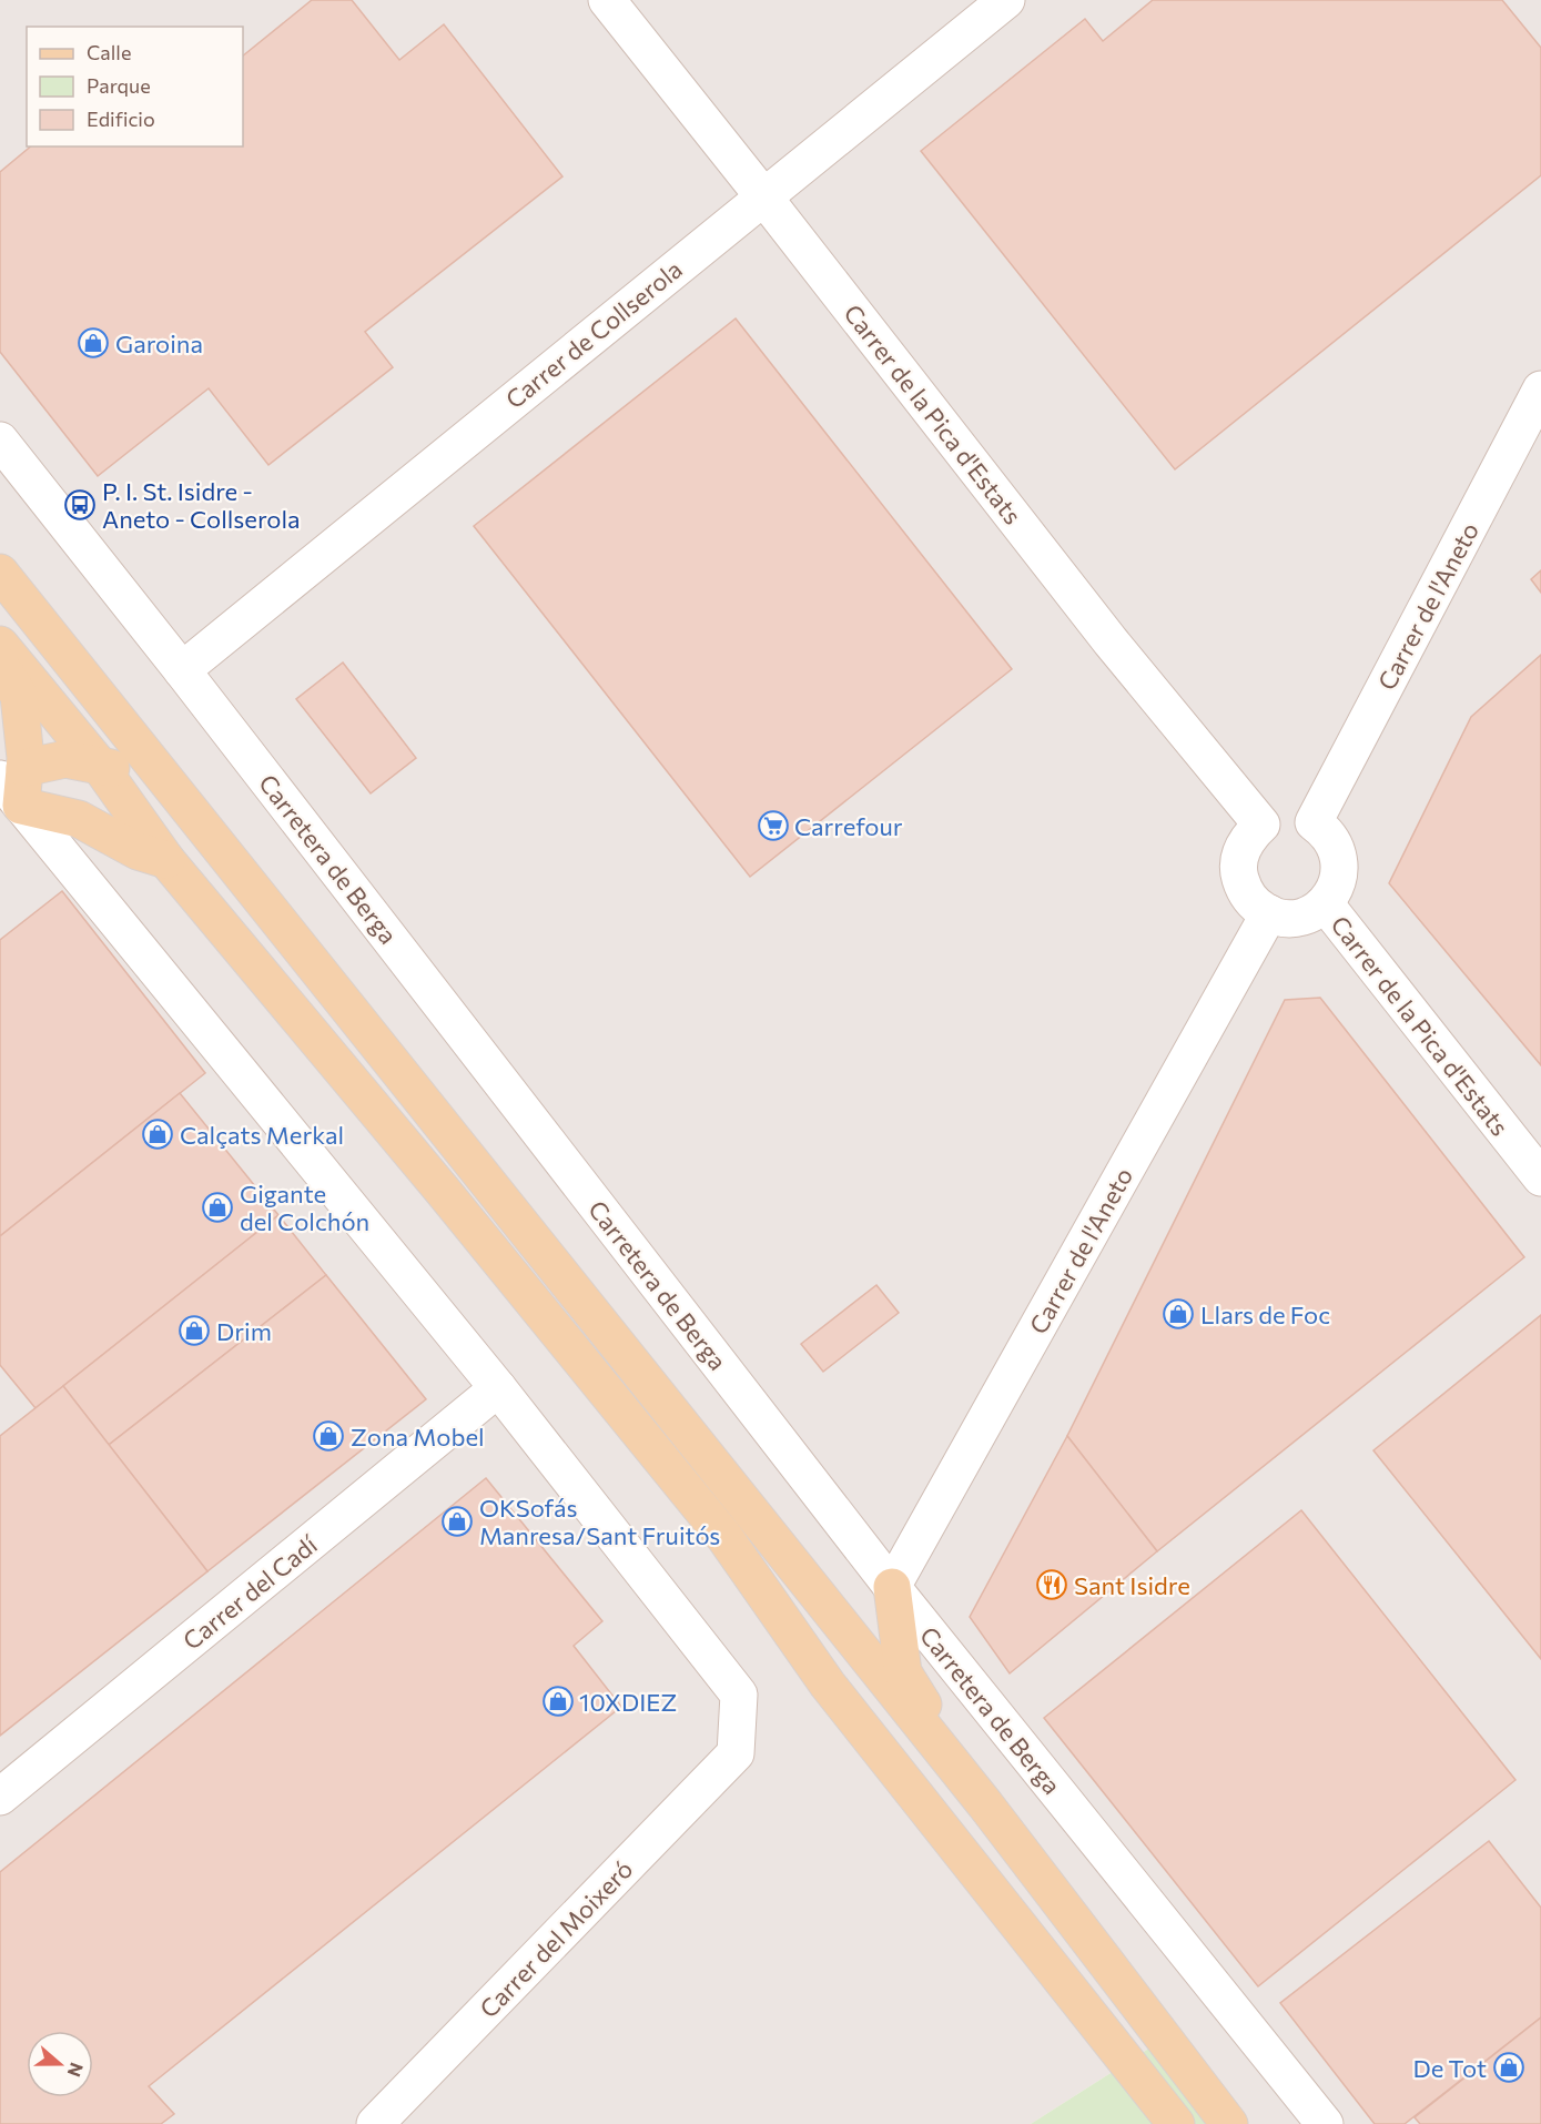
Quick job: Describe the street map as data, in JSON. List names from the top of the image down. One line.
{"streets":{"street":["Carrer de Collserola","Carrer de la Pica d'Estats","Carrer de l'Aneto","Carretera de Berga","Carrer del Cadí","Carrer del Moixeró"]},"crossings":[["Carrer de Collserola","Carrer de la Pica d'Estats"],["Carrer de Collserola","Carretera de Berga"],["Carrer de la Pica d'Estats","Carrer de l'Aneto"],["Carrer de l'Aneto","Carretera de Berga"],["Carrer del Cadí","Carrer del Moixeró"]],"places":{"shop":["Garoina","Calçats Merkal","Gigante del Colchón","Llars de Foc","Drim","Zona Mobel","OKSofás Manresa/Sant Fruitós","10XDIEZ","De Tot"],"bus stop":["P. I. St. Isidre - Aneto - Collserola"],"supermarket":["Carrefour"],"restaurant":["Sant Isidre"]},"legend":["Calle","Parque","Edificio"],"north":"right"}
